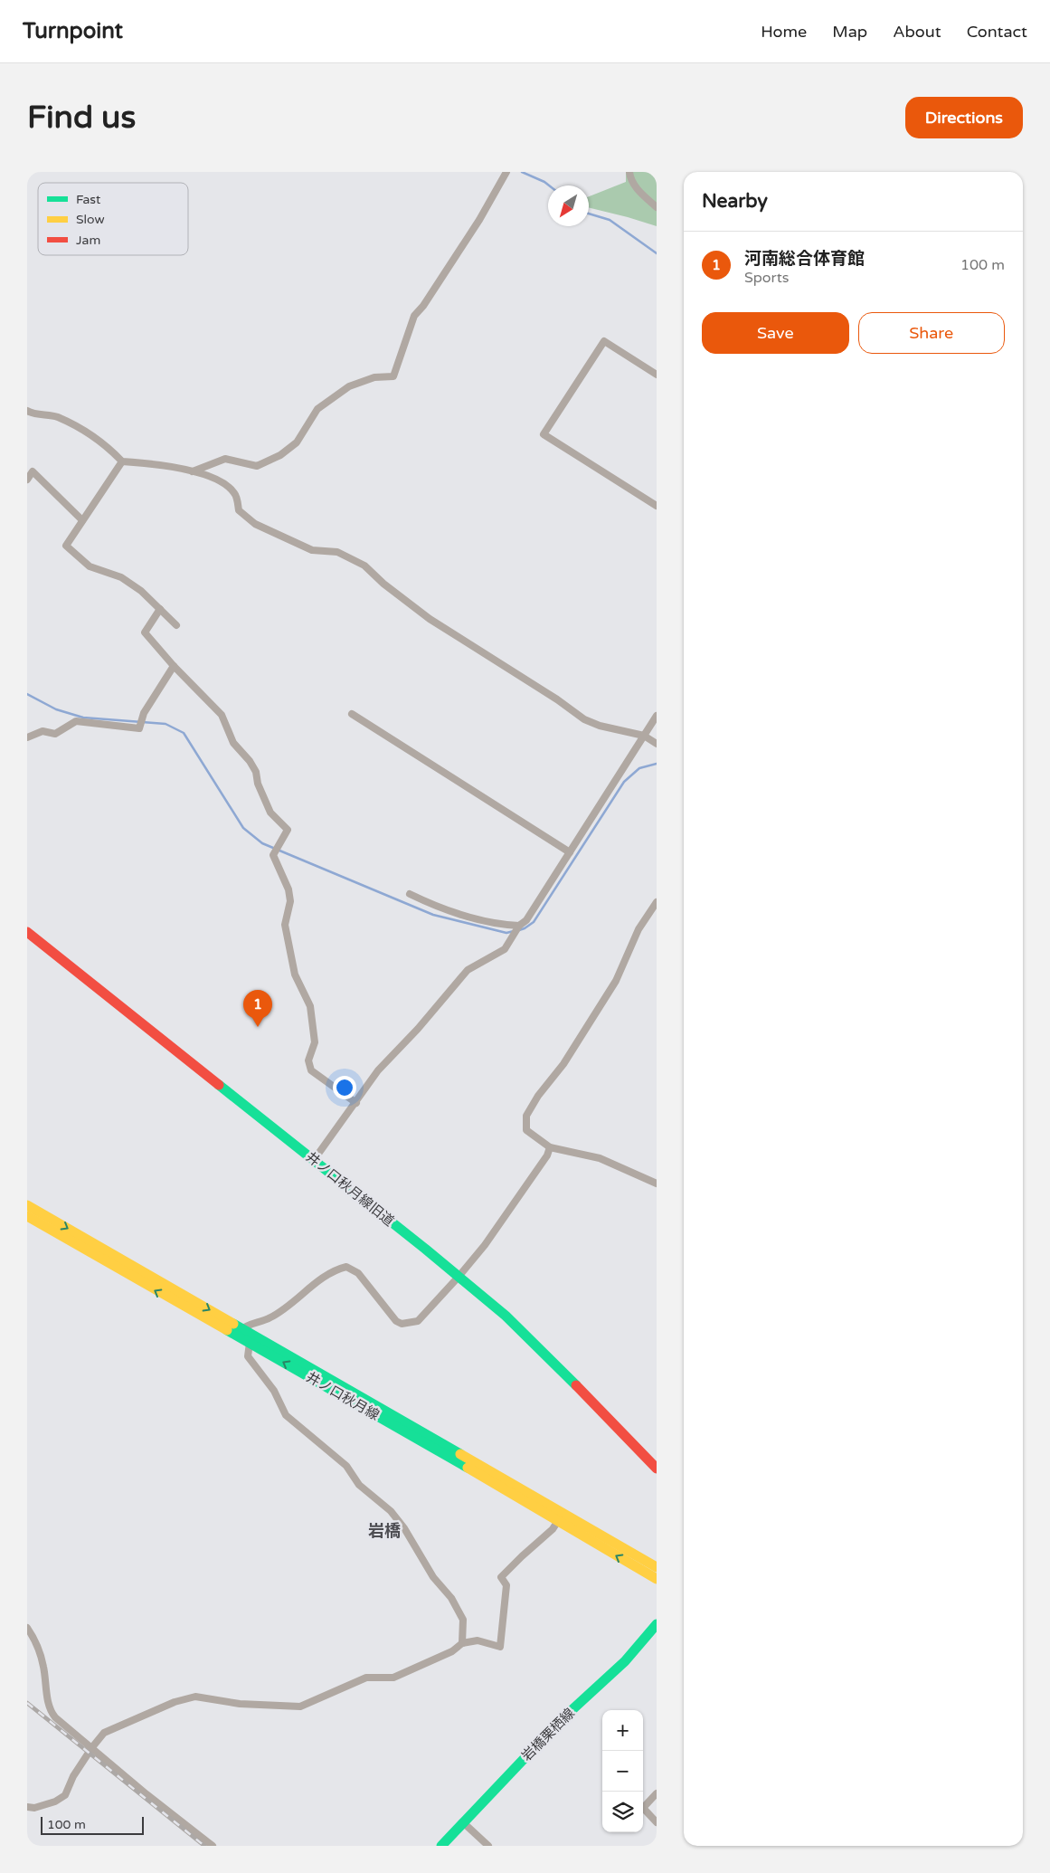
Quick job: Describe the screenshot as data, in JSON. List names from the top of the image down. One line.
{"streets":{"main road":["井ノ口秋月線旧道","井ノ口秋月線","岩橋栗栖線"]},"districts":["岩橋"],"legend":["Fast","Slow","Jam"],"scale_bar":"100 m","north":"bottom left","page":{"header":"Turnpoint","nav":["Home","Map","About","Contact"],"buttons":["Directions",["Save","Share"]],"title":"Find us","heading":"Nearby","list":[{"mark":"1","name":"河南総合体育館","note":"Sports","value":"100 m"}],"pins":"1","map_buttons":["+","−"],"scale":"100 m"}}
